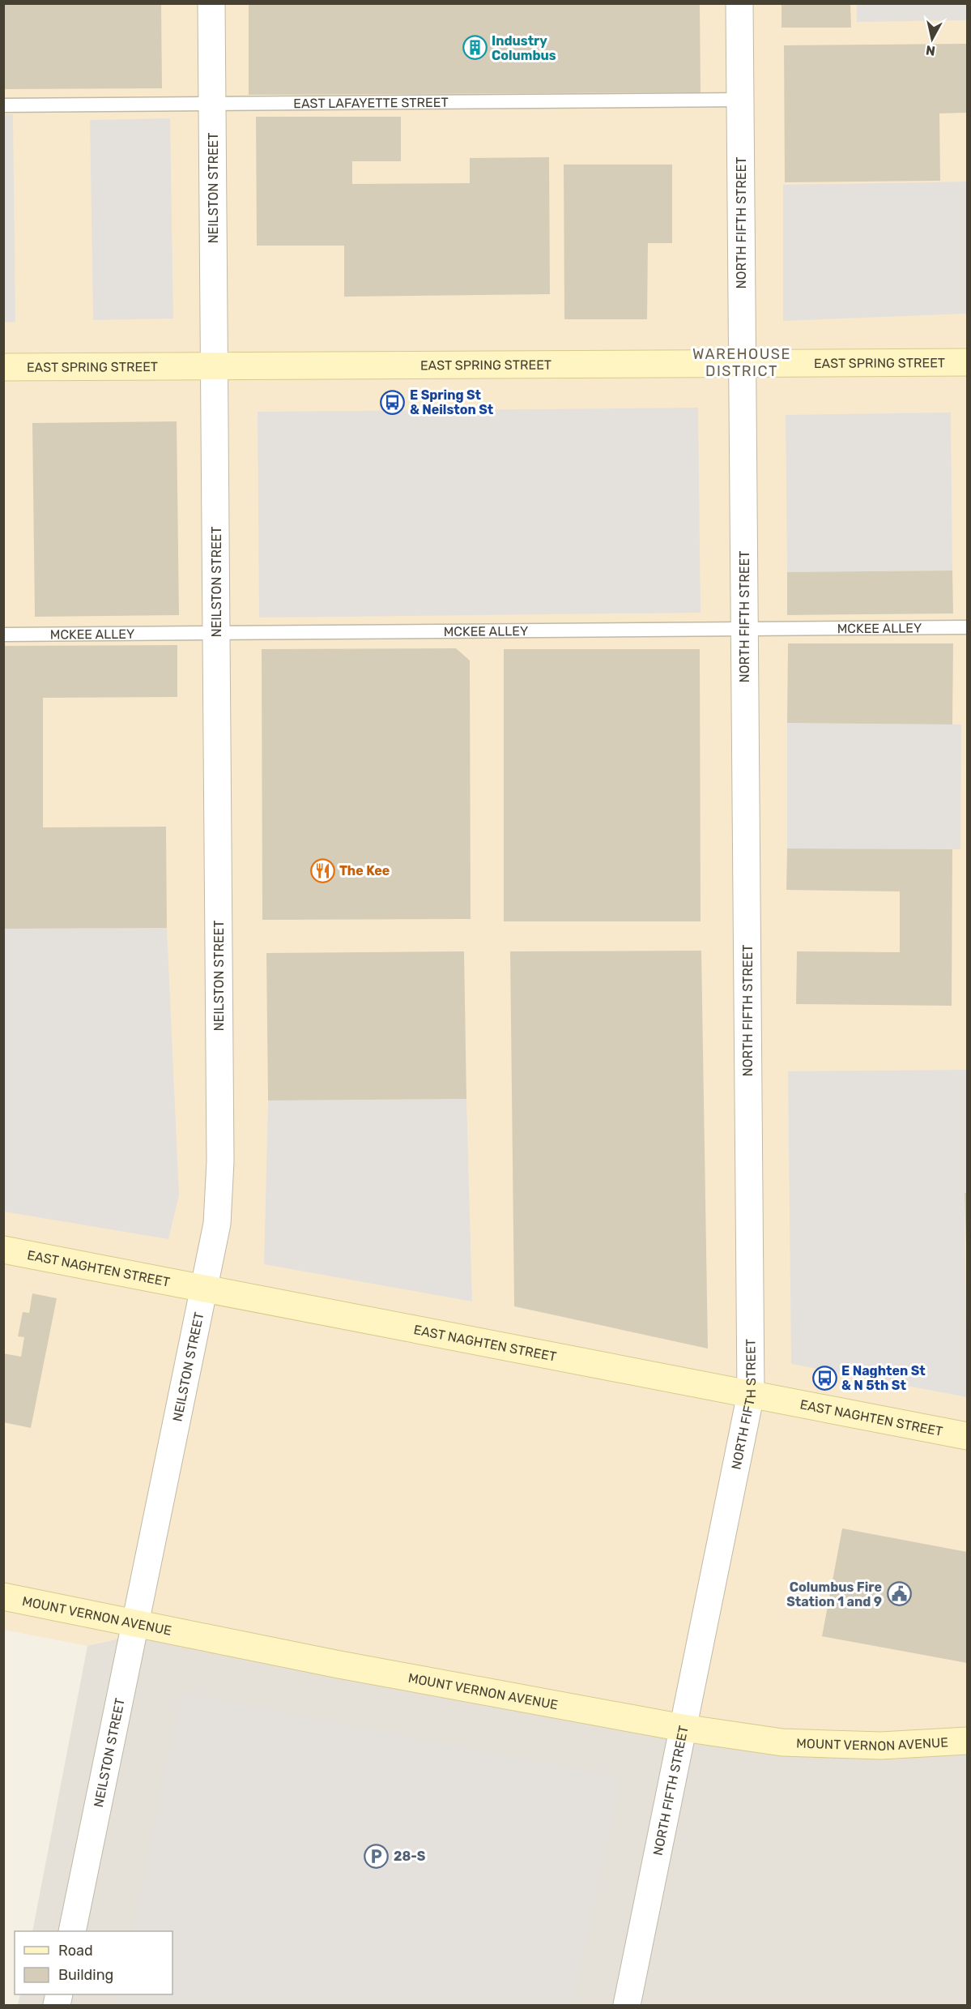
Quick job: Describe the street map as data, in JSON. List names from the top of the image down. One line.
{"streets":{"main road":["EAST SPRING STREET","EAST NAGHTEN STREET","MOUNT VERNON AVENUE"],"street":["NEILSTON STREET","NORTH FIFTH STREET"],"lane":["EAST LAFAYETTE STREET","MCKEE ALLEY"]},"crossings":[["EAST LAFAYETTE STREET","NEILSTON STREET"],["EAST LAFAYETTE STREET","NORTH FIFTH STREET"],["NEILSTON STREET","EAST SPRING STREET"],["NEILSTON STREET","MCKEE ALLEY"],["NEILSTON STREET","EAST NAGHTEN STREET"],["NEILSTON STREET","MOUNT VERNON AVENUE"],["NORTH FIFTH STREET","EAST SPRING STREET"],["NORTH FIFTH STREET","MCKEE ALLEY"],["NORTH FIFTH STREET","EAST NAGHTEN STREET"],["NORTH FIFTH STREET","MOUNT VERNON AVENUE"]],"districts":["WAREHOUSE DISTRICT"],"places":{"building":["Industry Columbus"],"bus stop":["E Spring St & Neilston St","E Naghten St & N 5th St"],"restaurant":["The Kee"],"public building":["Columbus Fire Station 1 and 9"],"parking":["28-S"]},"legend":["Road","Building"],"north":"bottom"}
